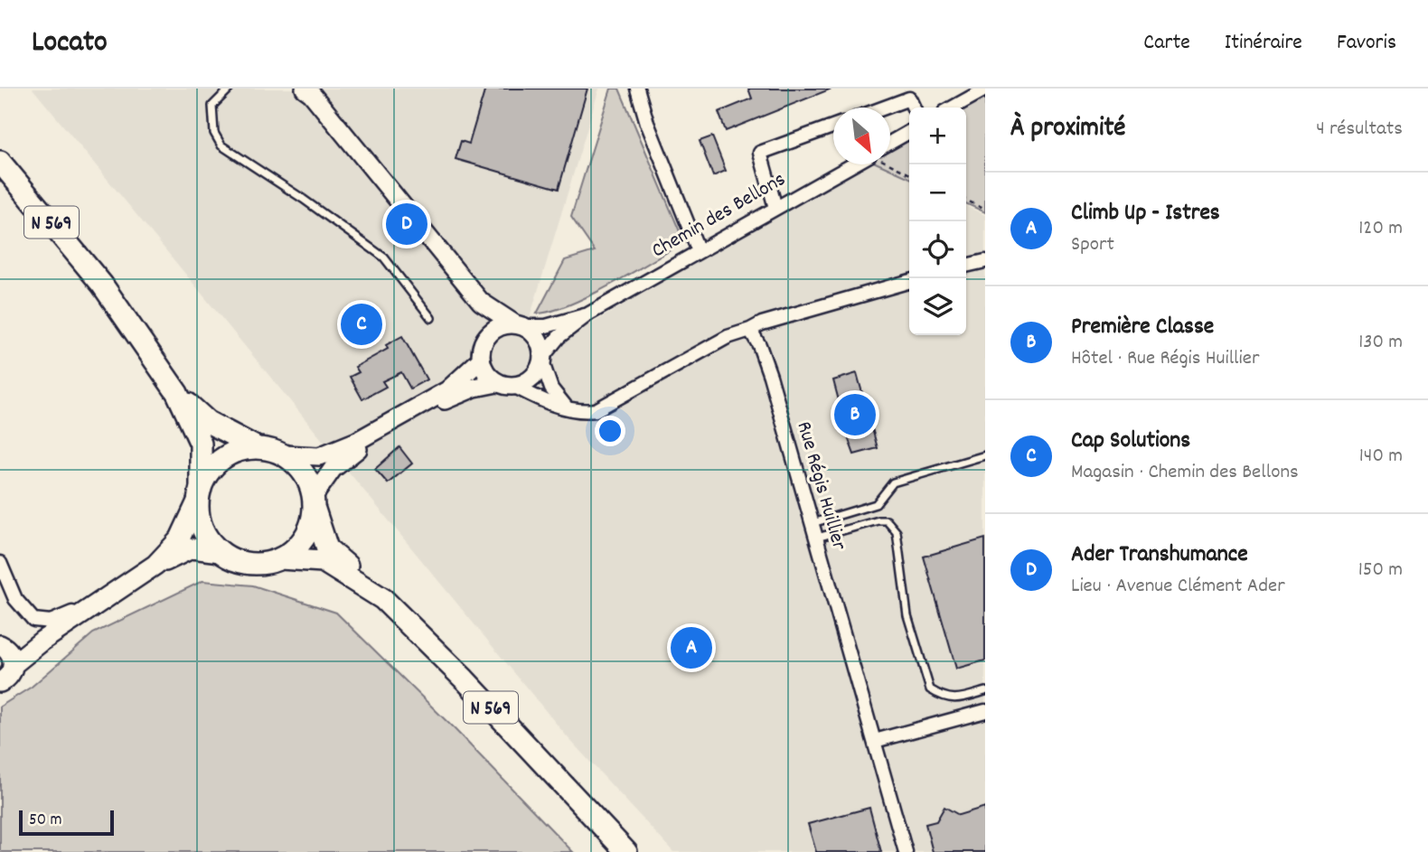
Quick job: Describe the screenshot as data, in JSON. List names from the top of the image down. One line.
{"streets":{"main road":["N 569"],"street":["Chemin des Bellons","Rue Régis Huillier"]},"scale_bar":"50 m","north":"bottom right","page":{"header":"Locato","nav":["Carte","Itinéraire","Favoris"],"heading":["À proximité","4 résultats"],"map_buttons":["+","−"],"list":[{"mark":"A","name":"Climb Up - Istres","note":"Sport","value":"120 m"},{"mark":"B","name":"Première Classe","note":"Hôtel · Rue Régis Huillier","value":"130 m"},{"mark":"C","name":"Cap Solutions","note":"Magasin · Chemin des Bellons","value":"140 m"},{"mark":"D","name":"Ader Transhumance","note":"Lieu · Avenue Clément Ader","value":"150 m"}],"pins":["D","C","B","A"],"scale":"50 m"}}
